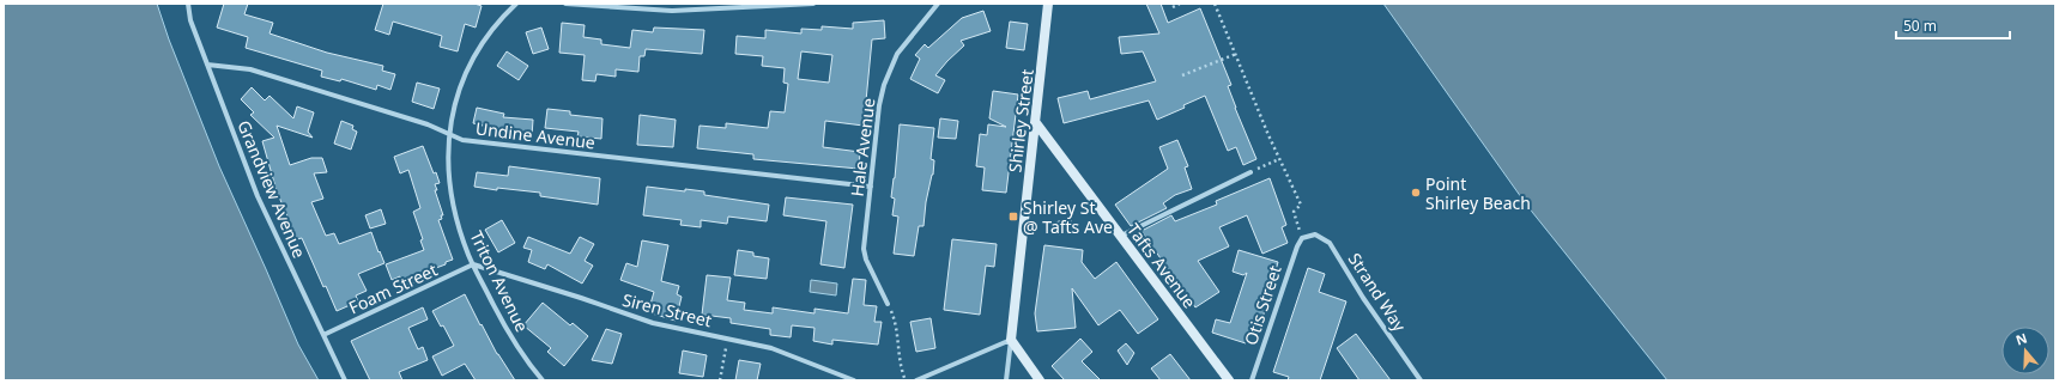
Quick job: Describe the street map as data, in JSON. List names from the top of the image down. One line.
{"streets":{"main road":["Shirley Street","Tafts Avenue"],"street":["Undine Avenue","Hale Avenue","Grandview Avenue","Triton Avenue","Foam Street","Strand Way","Otis Street","Siren Street"]},"crossings":[["Shirley Street","Tafts Avenue"],["Undine Avenue","Hale Avenue"],["Undine Avenue","Grandview Avenue"],["Undine Avenue","Triton Avenue"],["Grandview Avenue","Foam Street"],["Triton Avenue","Foam Street"],["Triton Avenue","Siren Street"],["Foam Street","Siren Street"],["Strand Way","Otis Street"]],"places":{"other":["Point Shirley Beach"],"transit":["Shirley St @ Tafts Ave"]},"scale_bar":"50 m","north":"top"}
